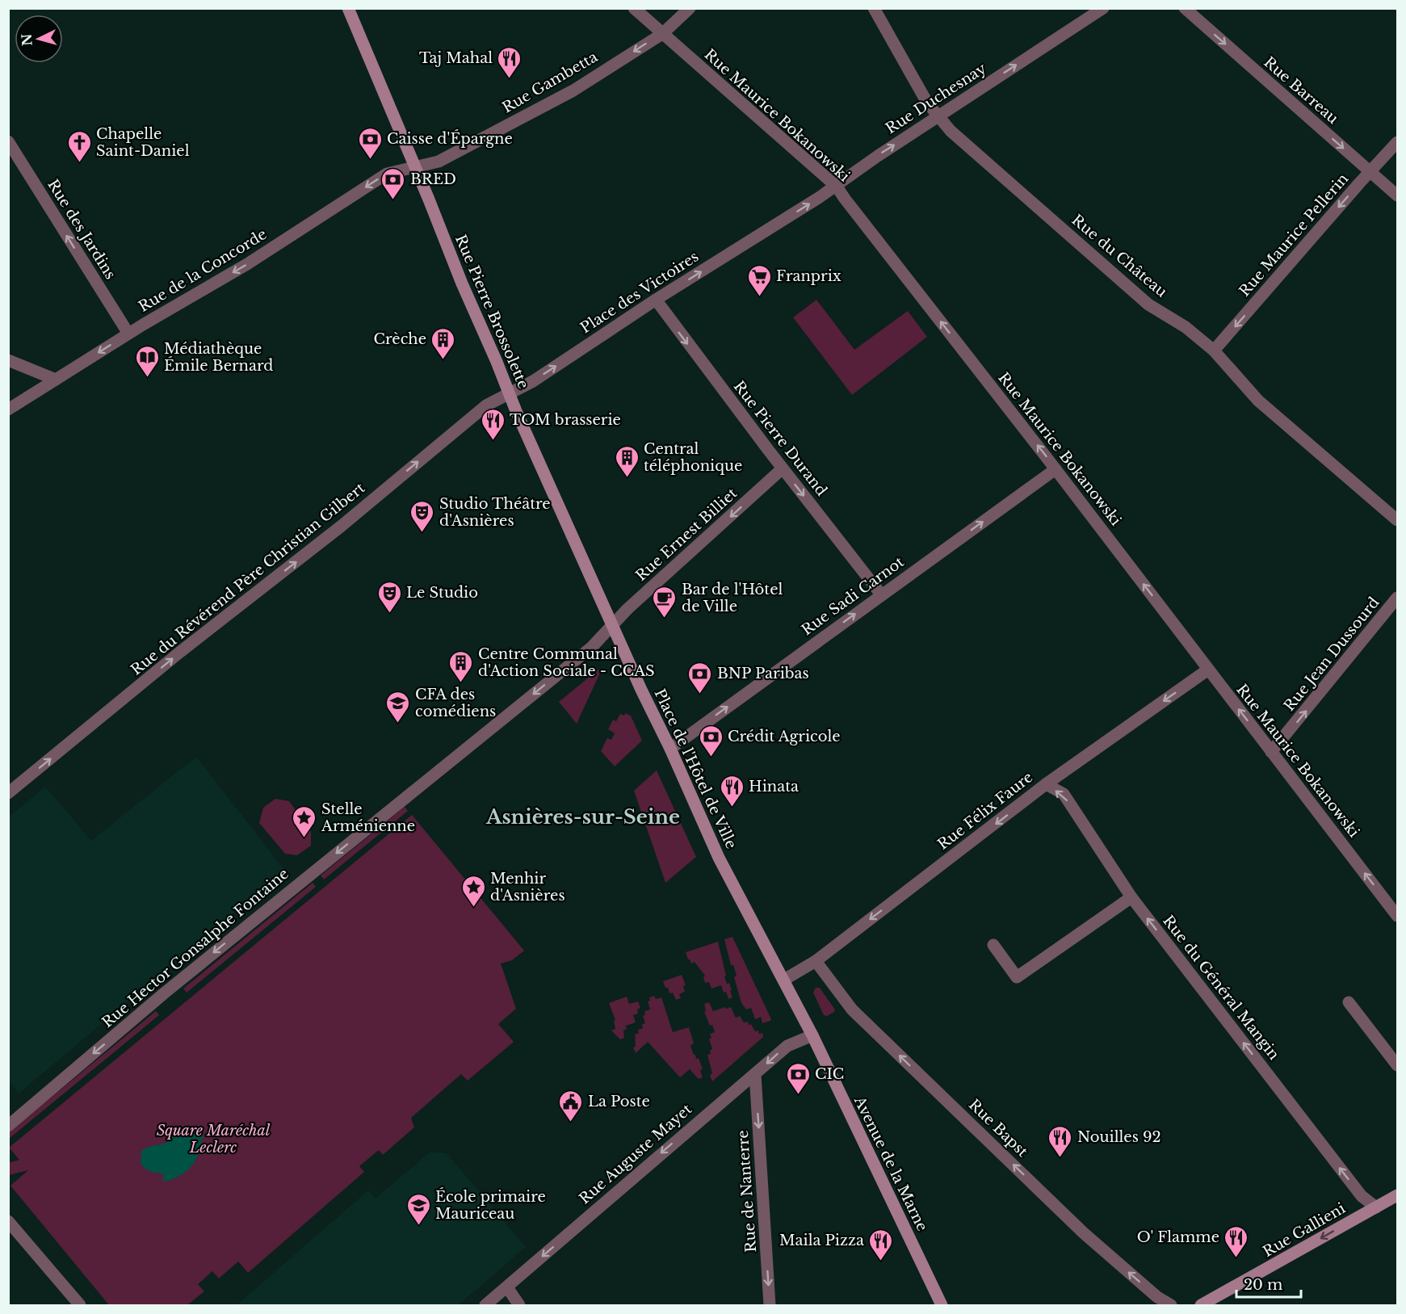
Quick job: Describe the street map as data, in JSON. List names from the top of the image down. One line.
{"streets":{"main road":["Rue Pierre Brossolette","Place de l'Hôtel de Ville","Avenue de la Marne","Rue Gallieni"],"street":["Rue Gambetta","Rue Barreau","Rue Duchesnay","Rue Maurice Bokanowski","Rue des Jardins","Rue Maurice Pellerin","Rue du Château","Rue de la Concorde","Place des Victoires","Rue Pierre Durand","Rue Ernest Billiet","Rue du Révérend Père Christian Gilbert","Rue Sadi Carnot","Rue Jean Dussourd","Rue Félix Faure","Rue Hector Gonsalphe Fontaine","Rue du Général Mangin","Rue Bapst","Rue Auguste Mayet","Rue de Nanterre"]},"crossings":[["Rue Gambetta","Rue Maurice Bokanowski"],["Rue Gambetta","Rue de la Concorde"],["Rue Gambetta","Rue Pierre Brossolette"],["Rue Barreau","Rue Maurice Pellerin"],["Rue Duchesnay","Rue Maurice Bokanowski"],["Rue Duchesnay","Rue du Château"],["Rue Duchesnay","Place des Victoires"],["Rue Maurice Bokanowski","Rue Sadi Carnot"],["Rue Maurice Bokanowski","Rue Jean Dussourd"],["Rue Maurice Bokanowski","Rue Félix Faure"],["Rue des Jardins","Rue de la Concorde"],["Rue Maurice Pellerin","Rue du Château"],["Rue de la Concorde","Rue Pierre Brossolette"],["Place des Victoires","Rue Pierre Brossolette"],["Place des Victoires","Rue Pierre Durand"],["Place des Victoires","Rue du Révérend Père Christian Gilbert"],["Rue Pierre Brossolette","Rue Ernest Billiet"],["Rue Pierre Brossolette","Rue du Révérend Père Christian Gilbert"],["Rue Pierre Brossolette","Place de l'Hôtel de Ville"],["Rue Pierre Brossolette","Rue Hector Gonsalphe Fontaine"],["Rue Pierre Durand","Rue Ernest Billiet"],["Rue Pierre Durand","Rue Sadi Carnot"],["Rue Ernest Billiet","Place de l'Hôtel de Ville"],["Rue Ernest Billiet","Rue Hector Gonsalphe Fontaine"],["Rue Sadi Carnot","Place de l'Hôtel de Ville"],["Place de l'Hôtel de Ville","Rue Félix Faure"],["Place de l'Hôtel de Ville","Rue Hector Gonsalphe Fontaine"],["Place de l'Hôtel de Ville","Rue Auguste Mayet"],["Place de l'Hôtel de Ville","Avenue de la Marne"],["Rue Félix Faure","Rue du Général Mangin"],["Rue Félix Faure","Rue Bapst"],["Rue du Général Mangin","Rue Gallieni"],["Rue Auguste Mayet","Avenue de la Marne"],["Rue Auguste Mayet","Rue de Nanterre"]],"one_way":["Rue Gambetta","Rue Barreau","Rue Duchesnay","Rue Maurice Bokanowski","Rue des Jardins","Rue Maurice Pellerin","Rue de la Concorde","Place des Victoires","Rue Pierre Durand","Rue Ernest Billiet","Rue du Révérend Père Christian Gilbert","Rue Sadi Carnot","Rue Jean Dussourd","Rue Félix Faure","Rue Hector Gonsalphe Fontaine","Rue du Général Mangin","Rue Bapst","Rue Auguste Mayet","Rue de Nanterre","Rue Gallieni"],"districts":["Asnières-sur-Seine"],"parks":["Square Maréchal Leclerc"],"places":{"restaurant":["Taj Mahal","TOM brasserie","Hinata","Nouilles 92","O' Flamme","Maila Pizza"],"bank":["Caisse d'Épargne","BRED","BNP Paribas","Crédit Agricole","CIC"],"church":["Chapelle Saint-Daniel"],"supermarket":["Franprix"],"building":["Crèche","Central téléphonique","Centre Communal d'Action Sociale - CCAS"],"library":["Médiathèque Émile Bernard"],"theatre":["Studio Théâtre d'Asnières","Le Studio"],"cafe":["Bar de l'Hôtel de Ville"],"school or university":["CFA des comédiens","École primaire Mauriceau"],"place":["Stelle Arménienne","Menhir d'Asnières"],"public building":["La Poste"]},"scale_bar":"20 m","north":"left"}
